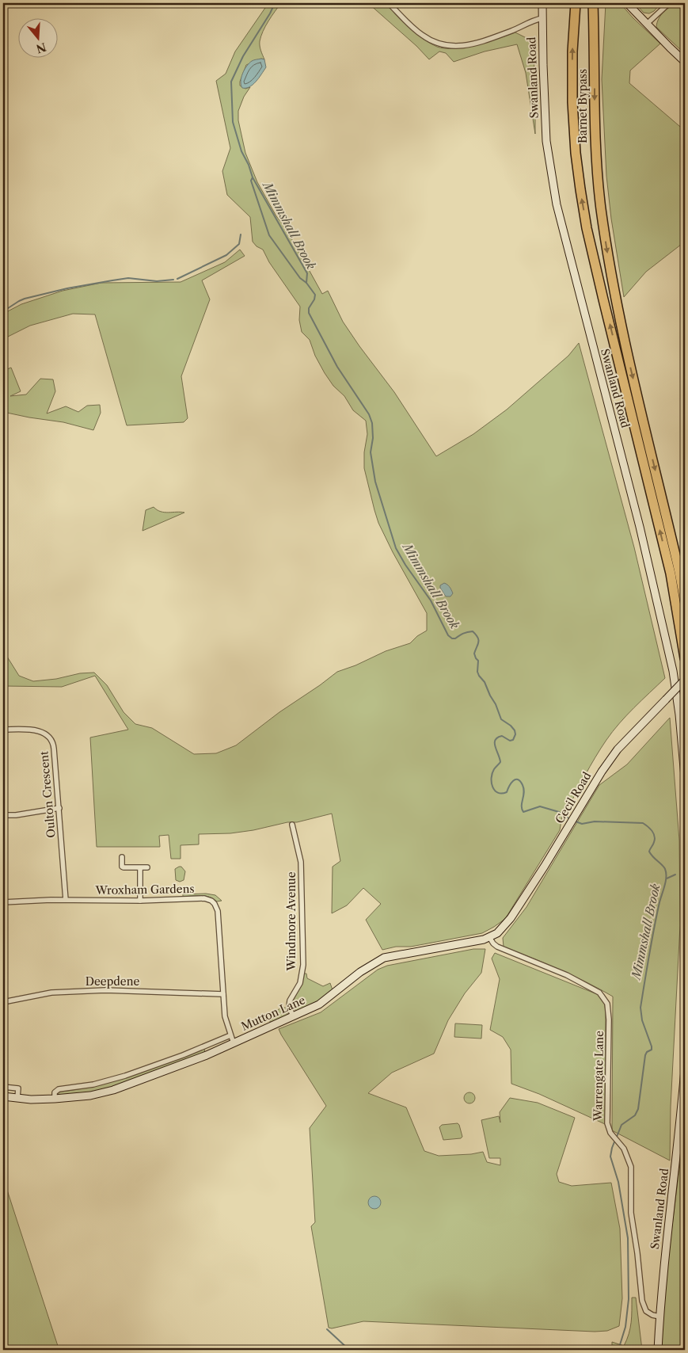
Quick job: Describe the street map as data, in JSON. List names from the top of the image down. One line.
{"streets":{"highway":["Barnet Bypass"],"street":["Swanland Road","Oulton Crescent","Cecil Road","Wroxham Gardens","Windmore Avenue","Deepdene","Mutton Lane","Warrengate Lane"]},"crossings":[["Swanland Road","Warrengate Lane"],["Oulton Crescent","Wroxham Gardens"],["Cecil Road","Mutton Lane"],["Cecil Road","Warrengate Lane"],["Wroxham Gardens","Deepdene"],["Wroxham Gardens","Mutton Lane"],["Windmore Avenue","Mutton Lane"],["Mutton Lane","Warrengate Lane"]],"water":["Mimmshall Brook"],"north":"bottom"}
